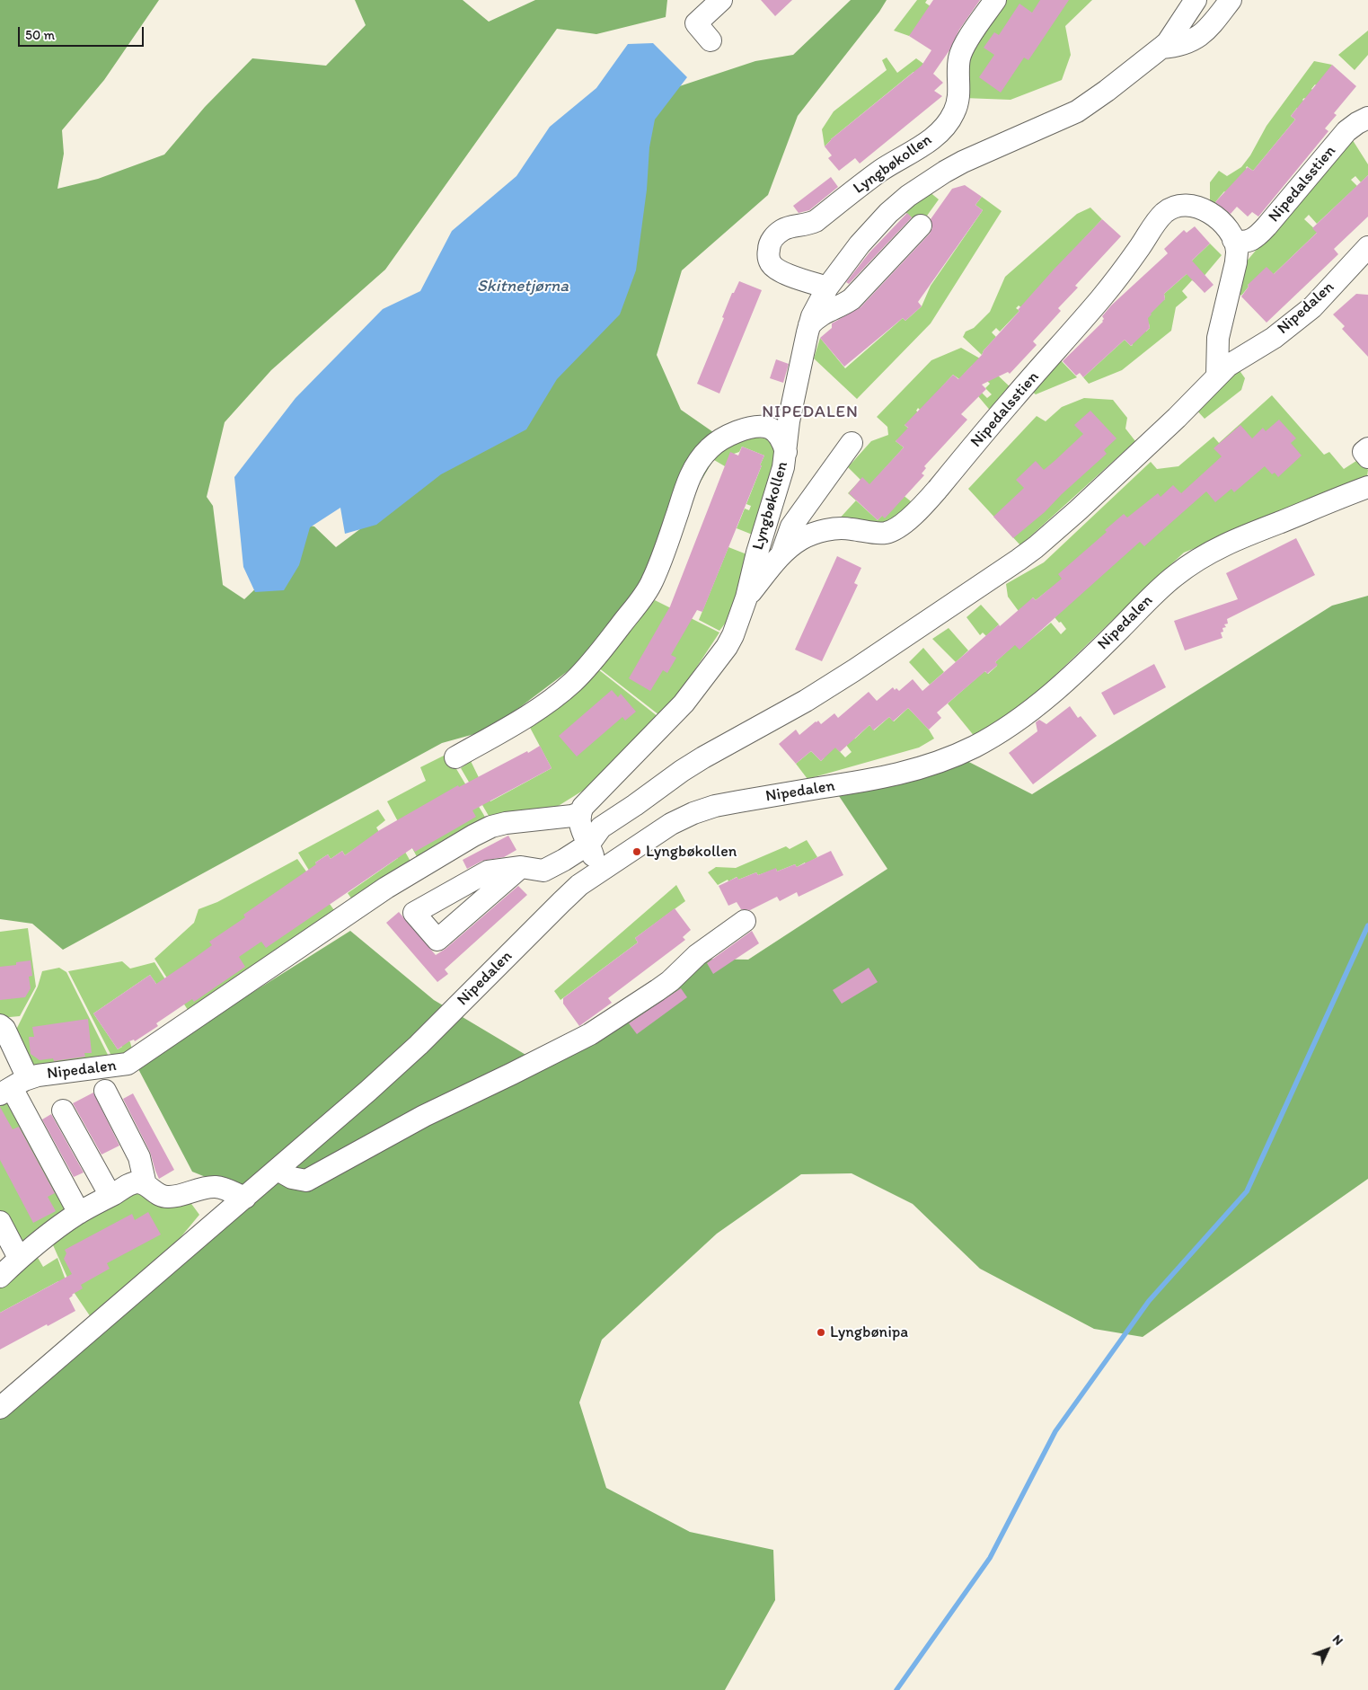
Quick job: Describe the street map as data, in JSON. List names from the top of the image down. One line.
{"streets":{"street":["Lyngbøkollen","Nipedalsstien","Nipedalen"]},"crossings":[["Lyngbøkollen","Nipedalsstien"],["Lyngbøkollen","Nipedalen"],["Nipedalsstien","Nipedalen"]],"districts":["NIPEDALEN"],"water":["Skitnetjørna"],"places":["Lyngbøkollen","Lyngbønipa"],"scale_bar":"50 m","north":"top right"}
